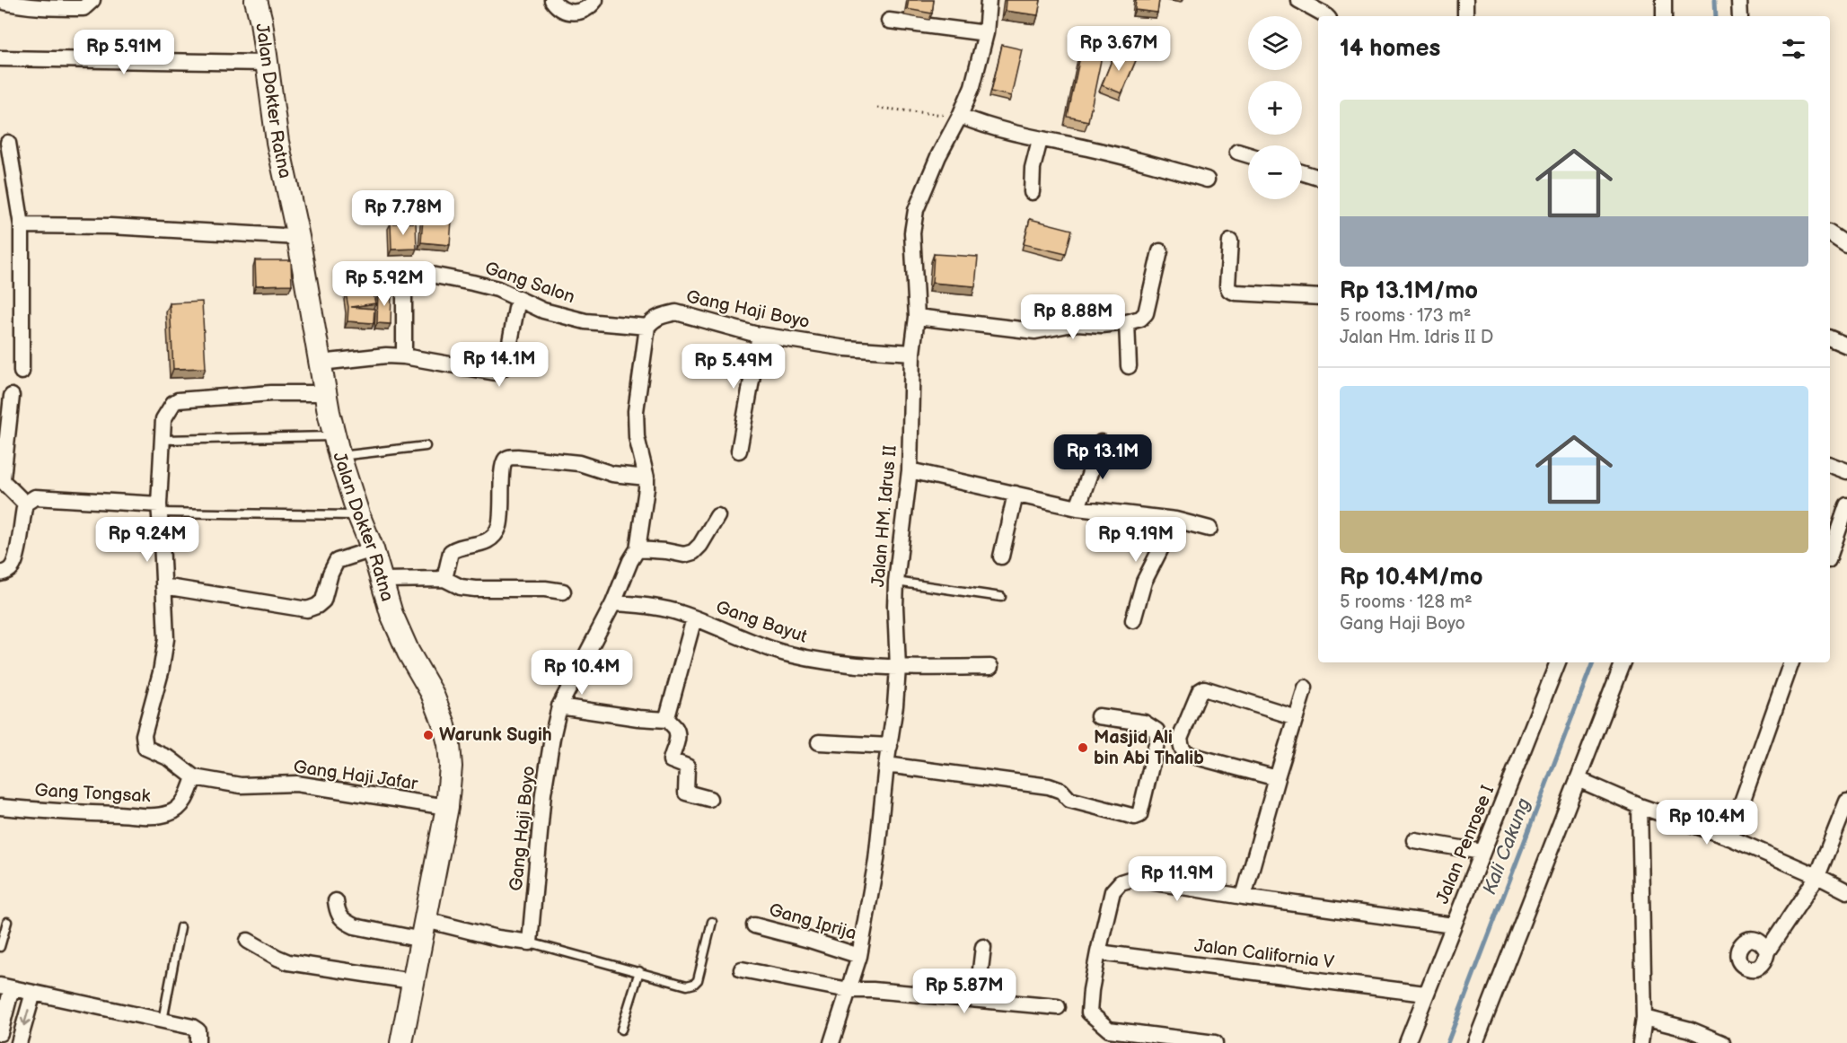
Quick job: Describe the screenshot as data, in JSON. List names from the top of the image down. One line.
{"streets":{"street":["Jalan Dokter Ratna","Gang Salon","Gang Haji Boyo","Jalan HM. Idrus II","Gang Bayut","Gang Haji Jafar","Gang Tongsak","Jalan Penrose I","Gang Iprija","Jalan California V"]},"crossings":[["Jalan Dokter Ratna","Gang Haji Jafar"],["Gang Salon","Gang Haji Boyo"],["Gang Haji Boyo","Jalan HM. Idrus II"],["Gang Haji Boyo","Gang Bayut"],["Jalan HM. Idrus II","Gang Bayut"],["Jalan HM. Idrus II","Gang Iprija"],["Gang Haji Jafar","Gang Tongsak"],["Jalan Penrose I","Jalan California V"]],"water":["Kali Cakung"],"places":["Warunk Sugih","Masjid Ali bin Abi Thalib"],"page":{"map_buttons":["+","−"],"heading":"14 homes","price":["Rp 3.67M","Rp 5.91M","Rp 7.78M","Rp 5.92M","Rp 8.88M","Rp 14.1M","Rp 5.49M","Rp 13.1M","Rp 9.24M","Rp 9.19M","Rp 10.4M","Rp 10.4M","Rp 11.9M","Rp 5.87M"],"list":[{"name":"Rp 13.1M/mo","note":"5 rooms · 173 m² · Jalan Hm. Idris II D"},{"name":"Rp 10.4M/mo","note":"5 rooms · 128 m² · Gang Haji Boyo"}]}}
